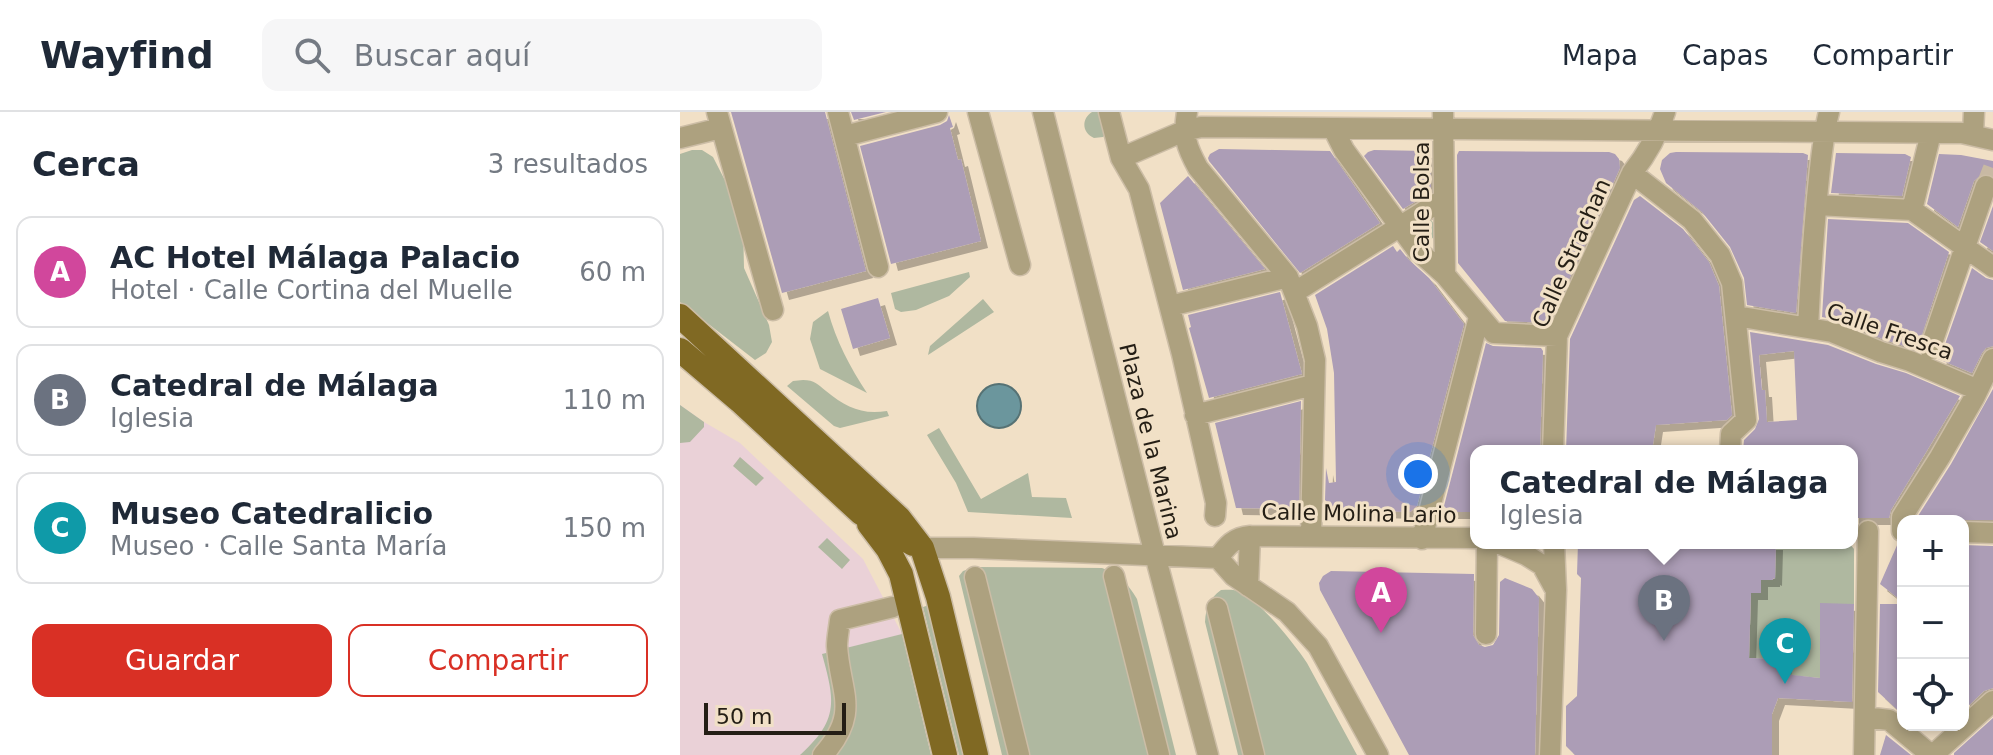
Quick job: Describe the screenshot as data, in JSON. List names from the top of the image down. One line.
{"streets":{"street":["Calle Bolsa","Calle Strachan","Calle Fresca","Plaza de la Marina","Calle Molina Lario"]},"crossings":[["Calle Bolsa","Calle Strachan"]],"scale_bar":"50 m","page":{"header":"Wayfind","search":"Buscar aquí","nav":["Mapa","Capas","Compartir"],"heading":["Cerca","3 resultados"],"list":[{"mark":"A","name":"AC Hotel Málaga Palacio","note":"Hotel · Calle Cortina del Muelle","value":"60 m"},{"mark":"B","name":"Catedral de Málaga","note":"Iglesia","value":"110 m"},{"mark":"C","name":"Museo Catedralicio","note":"Museo · Calle Santa María","value":"150 m"}],"popup":["Catedral de Málaga","Iglesia"],"map_buttons":["+","−"],"pins":["A","B","C"],"buttons":["Guardar","Compartir"],"scale":"50 m"}}
